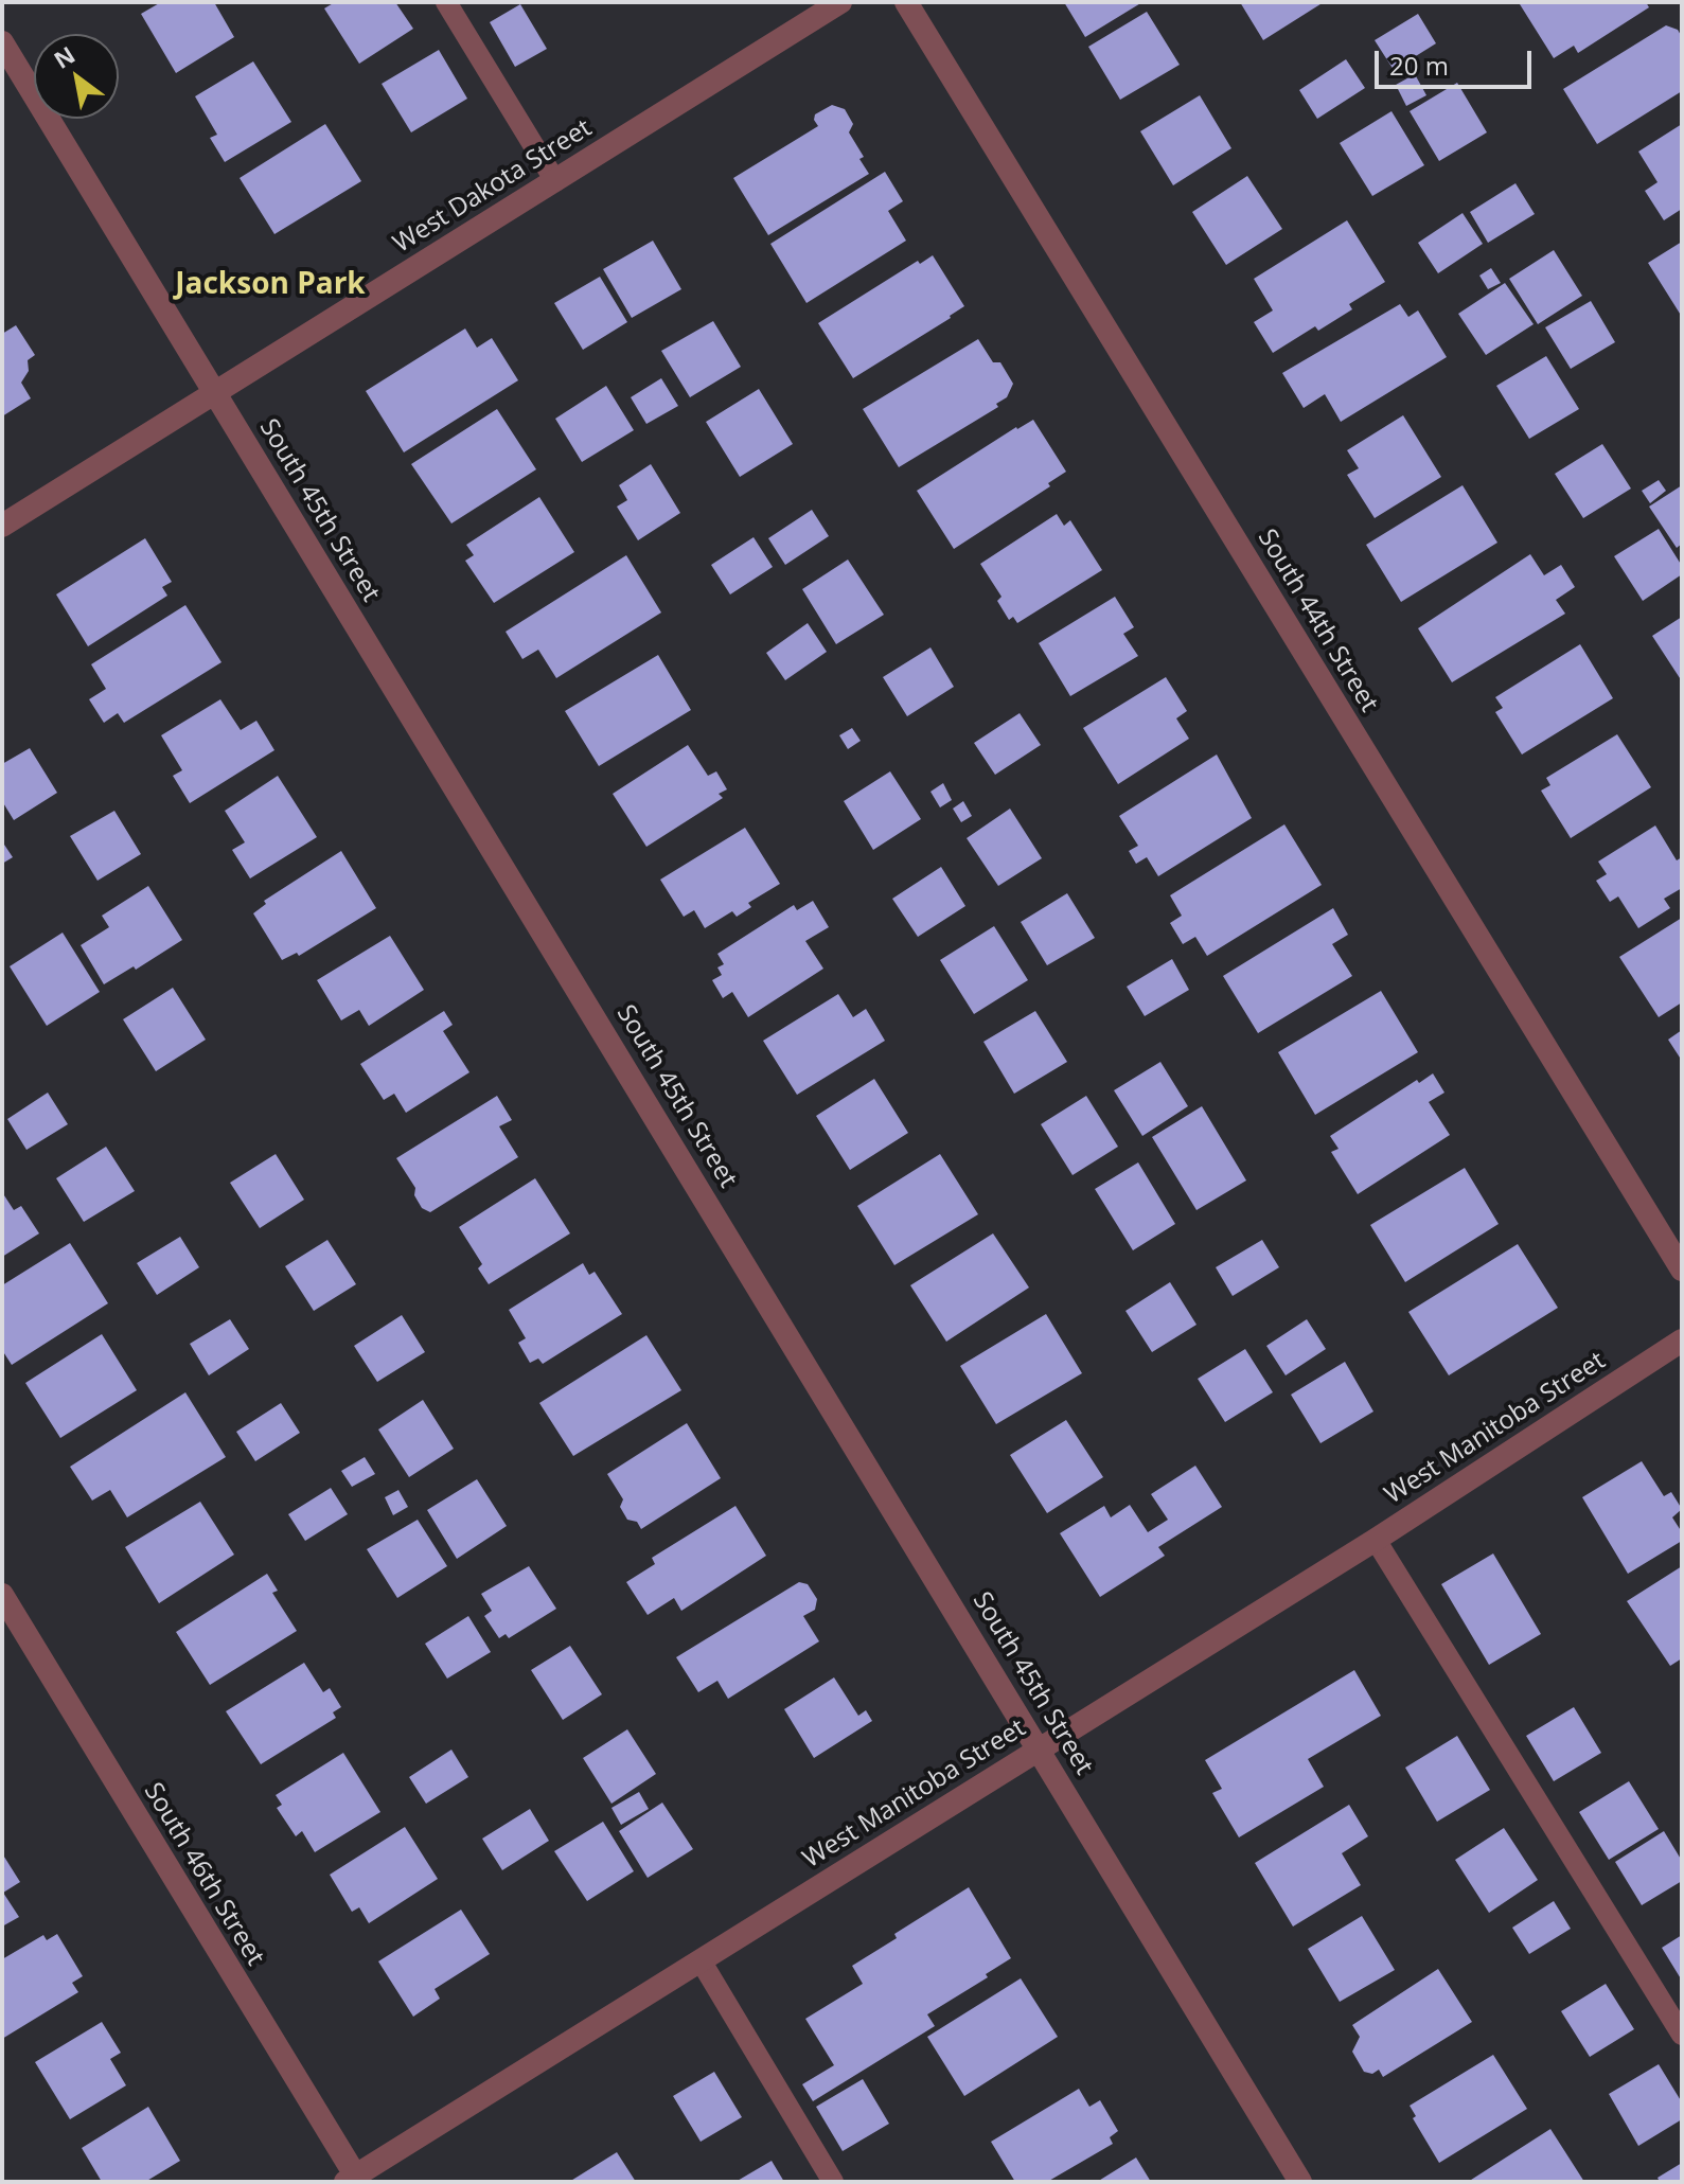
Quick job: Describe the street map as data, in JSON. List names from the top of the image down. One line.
{"streets":{"street":["West Dakota Street","South 45th Street","South 44th Street","West Manitoba Street","South 46th Street"]},"crossings":[["West Dakota Street","South 45th Street"],["South 45th Street","West Manitoba Street"],["West Manitoba Street","South 46th Street"]],"districts":["Jackson Park"],"scale_bar":"20 m","north":"top left"}
